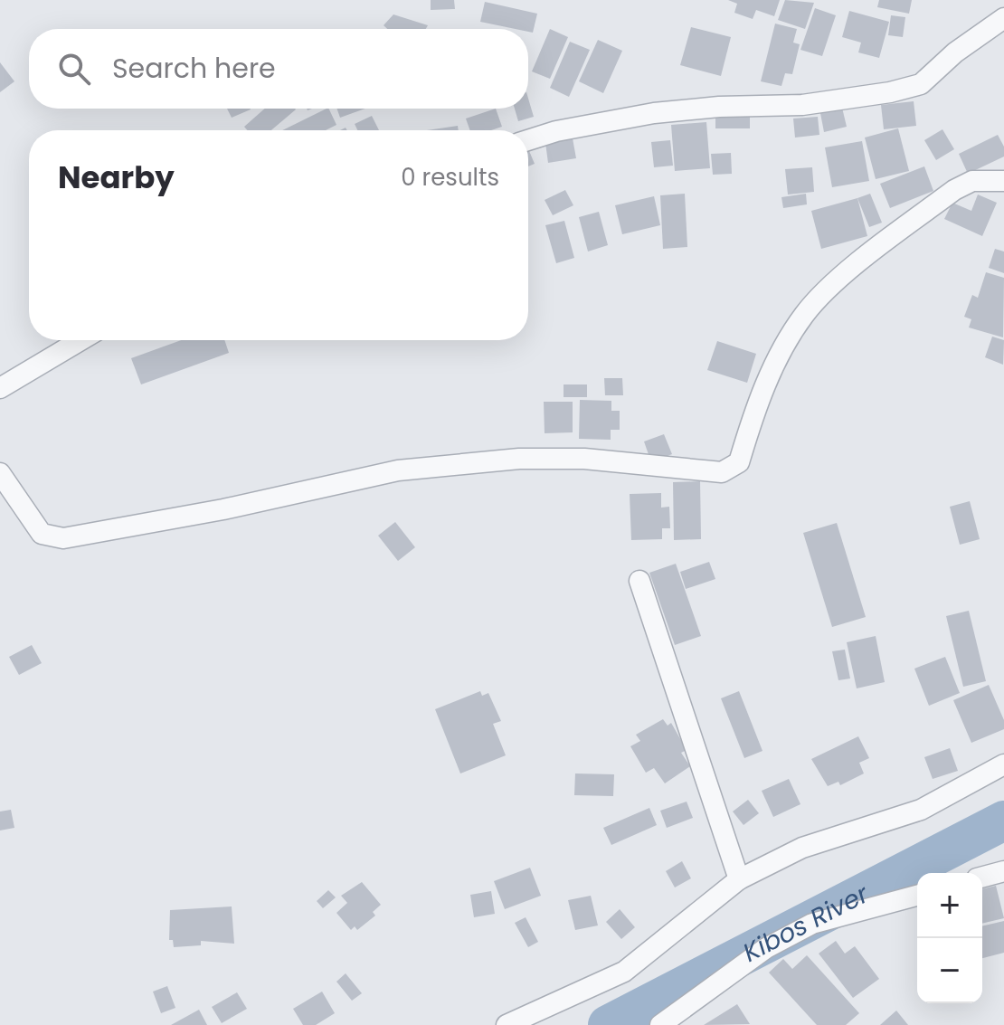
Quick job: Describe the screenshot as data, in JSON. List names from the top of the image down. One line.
{"water":["Kibos River"],"page":{"search":"Search here","heading":["Nearby","0 results"],"map_buttons":["+","−"]}}
